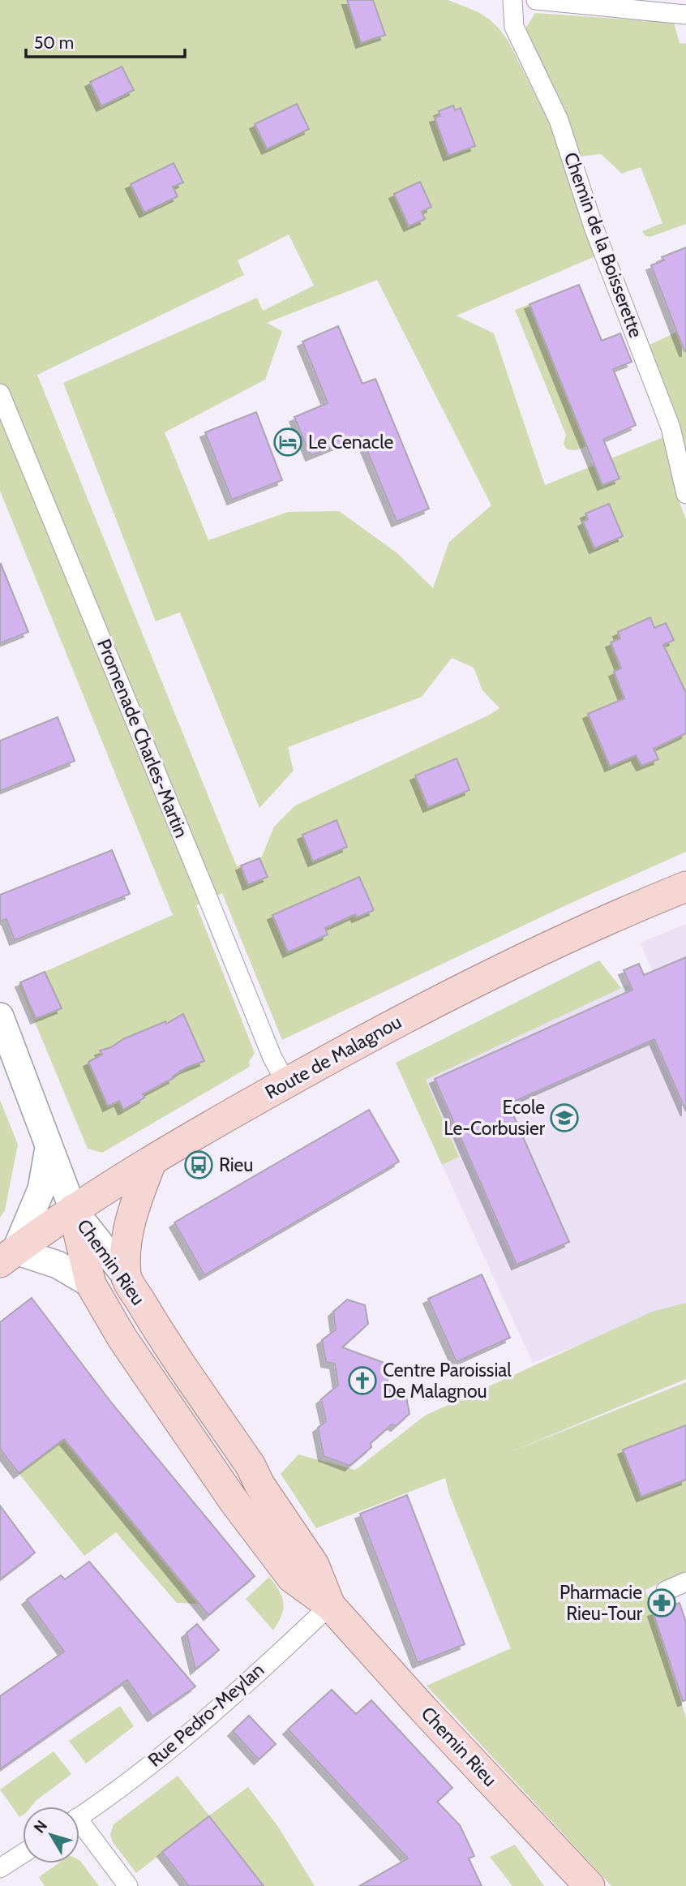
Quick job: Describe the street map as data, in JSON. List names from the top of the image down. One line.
{"streets":{"main road":["Route de Malagnou","Chemin Rieu"],"street":["Chemin de la Boisserette","Promenade Charles-Martin","Rue Pedro-Meylan"]},"crossings":[["Promenade Charles-Martin","Route de Malagnou"],["Route de Malagnou","Chemin Rieu"],["Chemin Rieu","Rue Pedro-Meylan"]],"places":{"hotel":["Le Cenacle"],"school or university":["Ecole Le-Corbusier"],"bus stop":["Rieu"],"church":["Centre Paroissial De Malagnou"],"pharmacy":["Pharmacie Rieu-Tour"]},"scale_bar":"50 m","north":"top left"}
